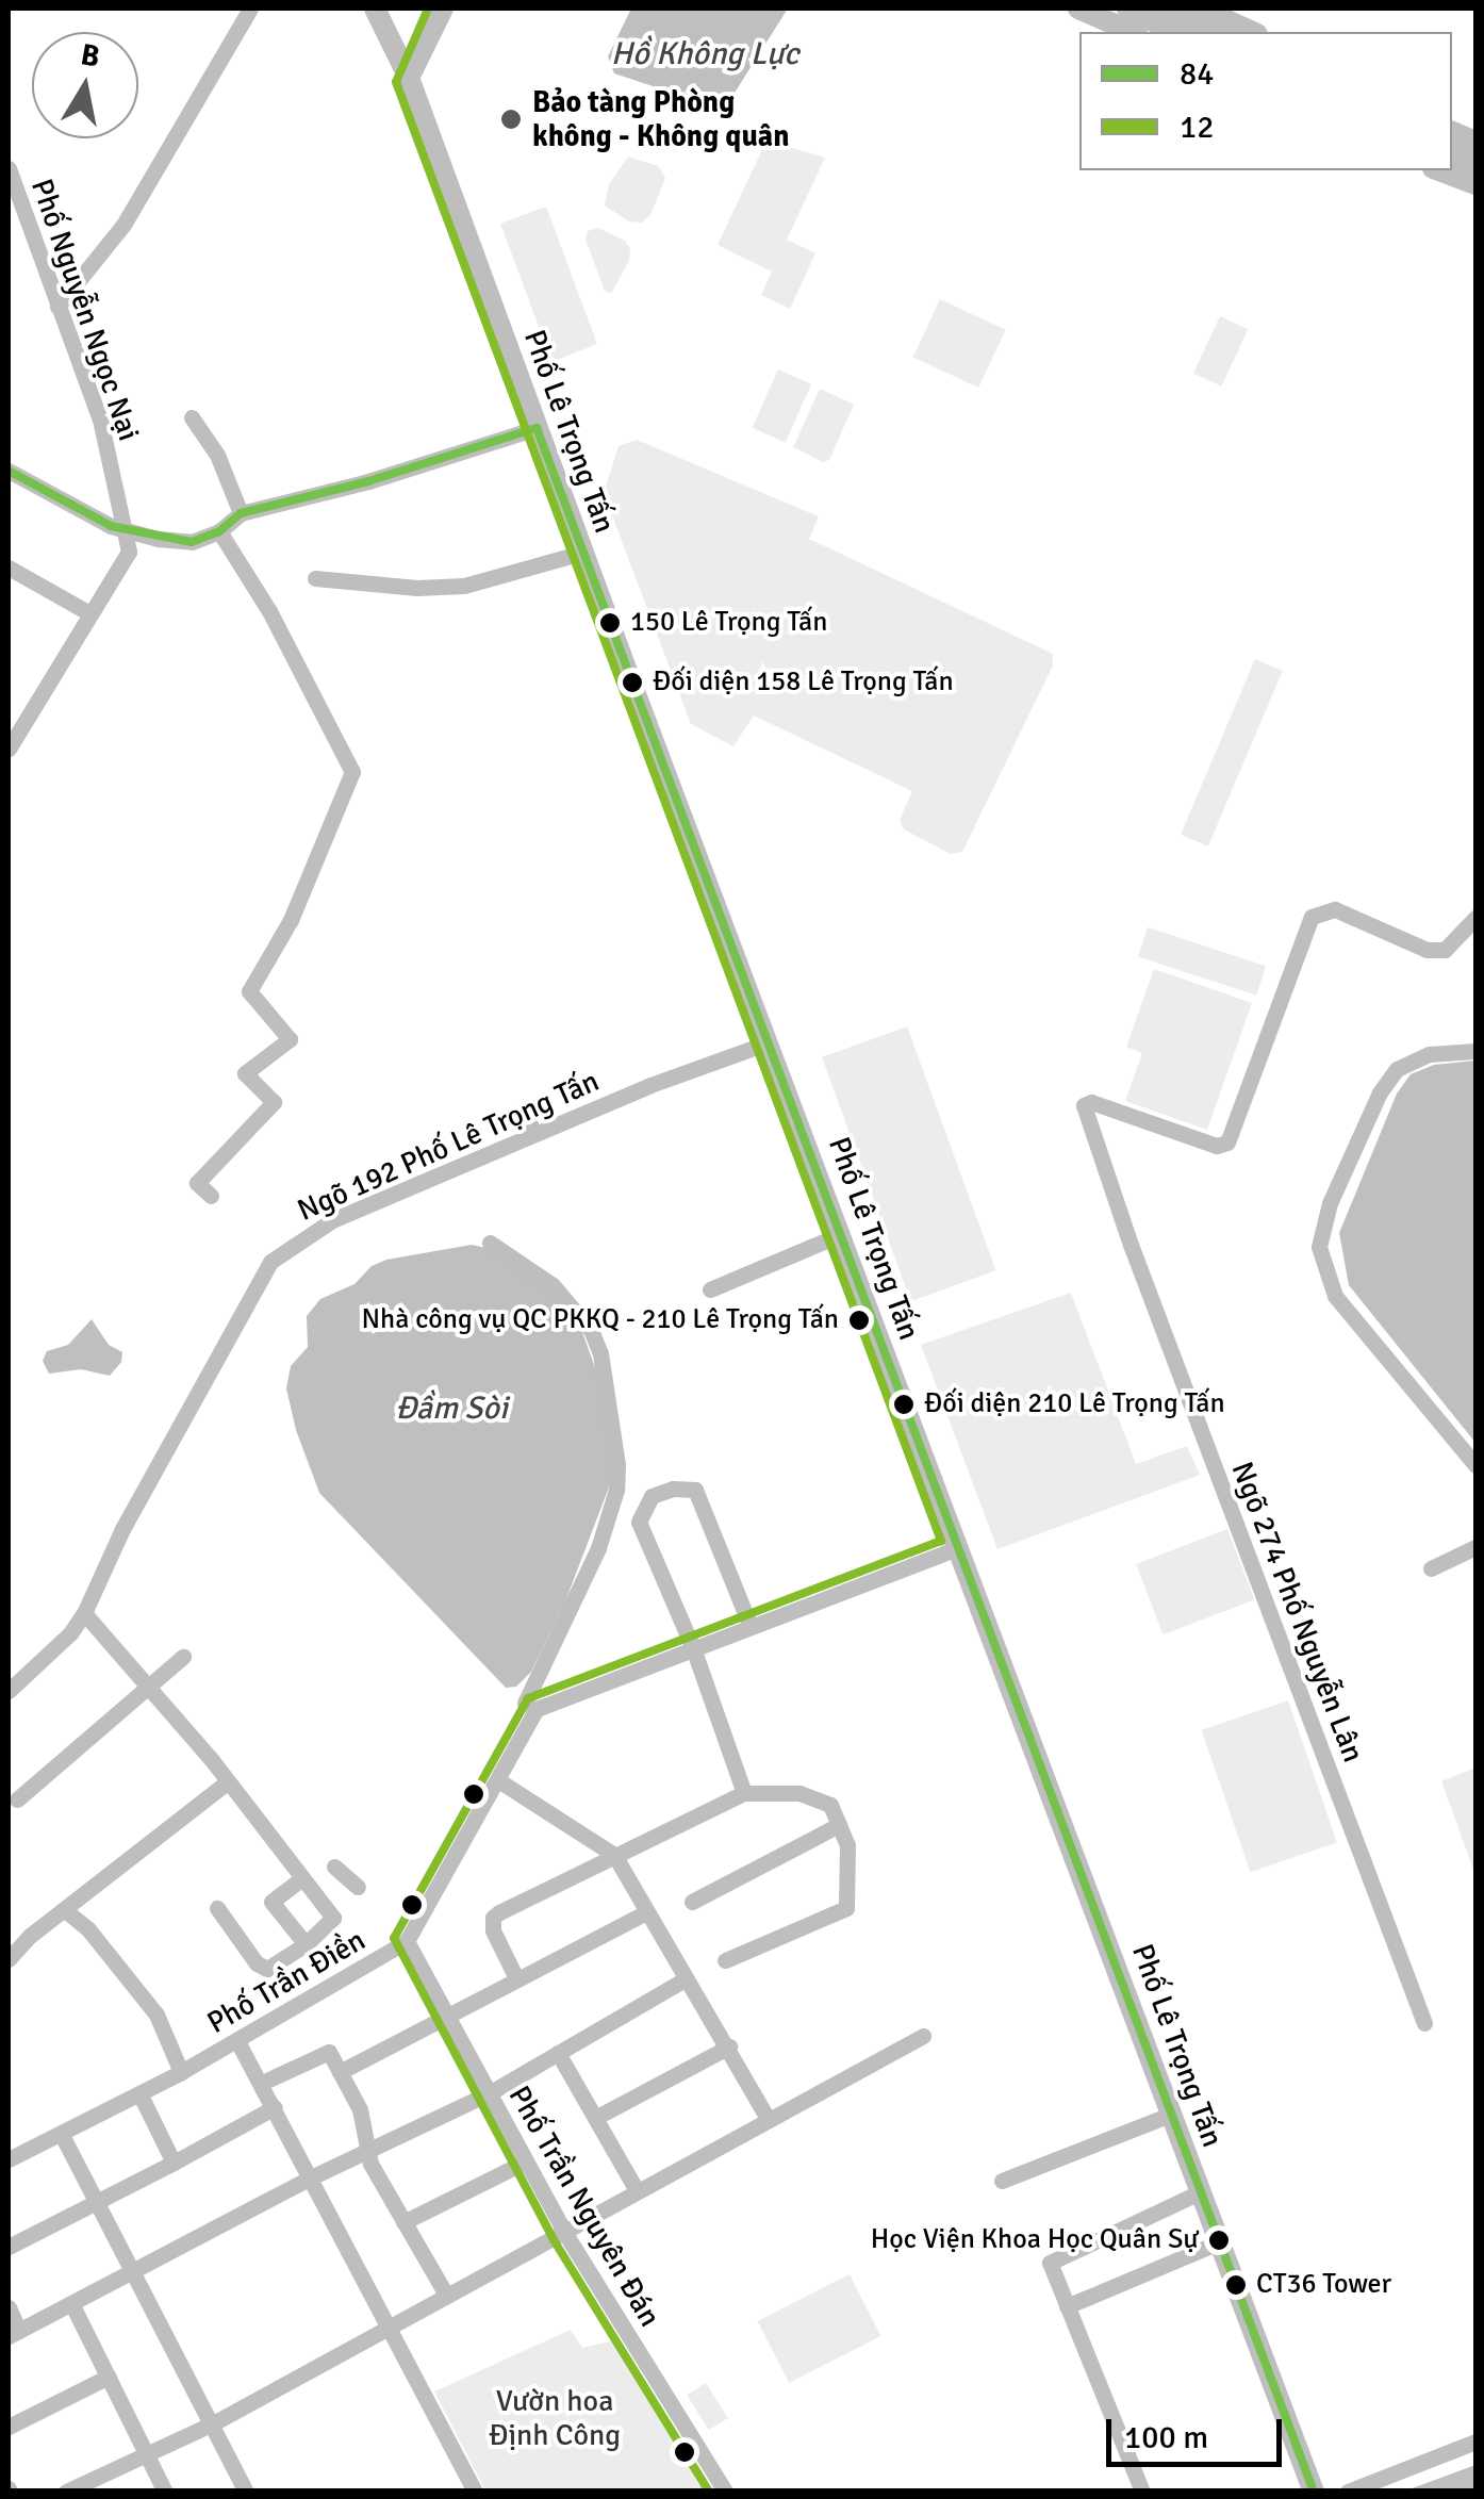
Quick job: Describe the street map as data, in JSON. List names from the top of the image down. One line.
{"streets":{"main road":["Phố Lê Trọng Tấn"],"street":["Phố Nguyễn Ngọc Nại","Ngõ 192 Phố Lê Trọng Tấn","Ngõ 274 Phố Nguyễn Lân","Phố Trần Điền","Phố Trần Nguyên Đán"]},"crossings":[["Phố Lê Trọng Tấn","Ngõ 192 Phố Lê Trọng Tấn"],["Phố Lê Trọng Tấn","Phố Trần Điền"],["Phố Trần Điền","Phố Trần Nguyên Đán"]],"water":["Hồ Không Lực","Đầm Sòi"],"parks":["Vườn hoa Định Công"],"places":["Bảo tàng Phòng không - Không quân","150 Lê Trọng Tấn","Đối diện 158 Lê Trọng Tấn","Nhà công vụ QC PKKQ - 210 Lê Trọng Tấn","Đối diện 210 Lê Trọng Tấn","Học Viện Khoa Học Quân Sự","CT36 Tower"],"lines":["transit line 12","transit line 84"],"legend":["84","12"],"scale_bar":"100 m","north":"top"}
